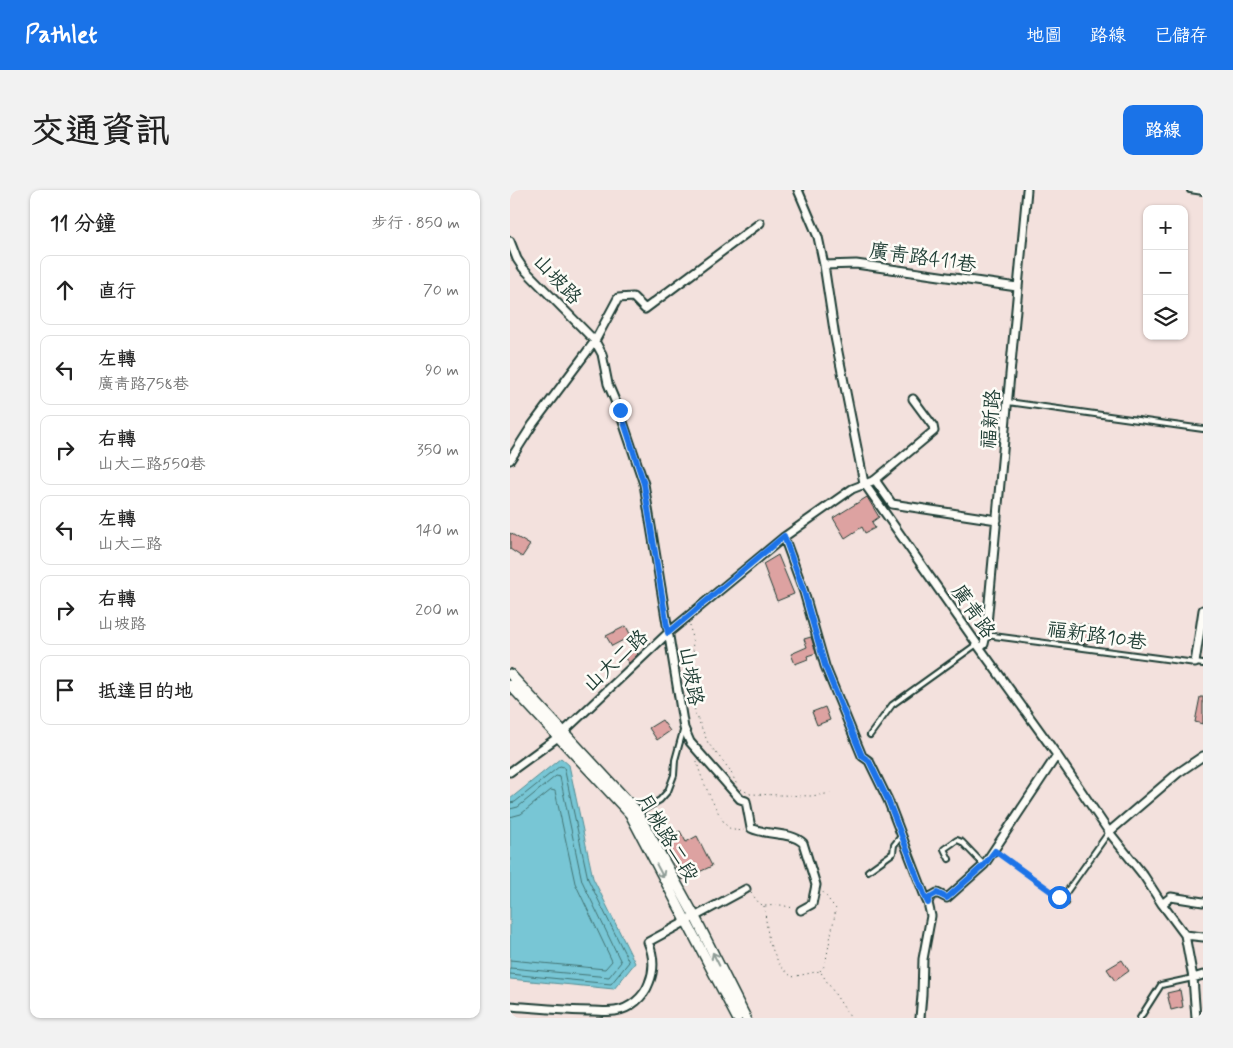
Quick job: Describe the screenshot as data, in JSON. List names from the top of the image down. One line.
{"streets":{"street":["廣青路411巷","山坡路","福新路","廣青路","山大二路","月桃路二段"],"lane":["福新路10巷"]},"crossings":[["廣青路411巷","福新路"],["廣青路411巷","廣青路"],["山坡路","山大二路"],["福新路","廣青路"],["福新路","福新路10巷"],["廣青路","山大二路"],["山大二路","月桃路二段"]],"page":{"header":"Pathlet","nav":["地圖","路線","已儲存"],"buttons":"路線","title":"交通資訊","heading":["11 分鐘","步行 · 850 m"],"map_buttons":["+","−"],"list":[["直行","70 m"],["左轉","廣青路758巷","90 m"],["右轉","山大二路550巷","350 m"],["左轉","山大二路","140 m"],["右轉","山坡路","200 m"],"抵達目的地"]}}
